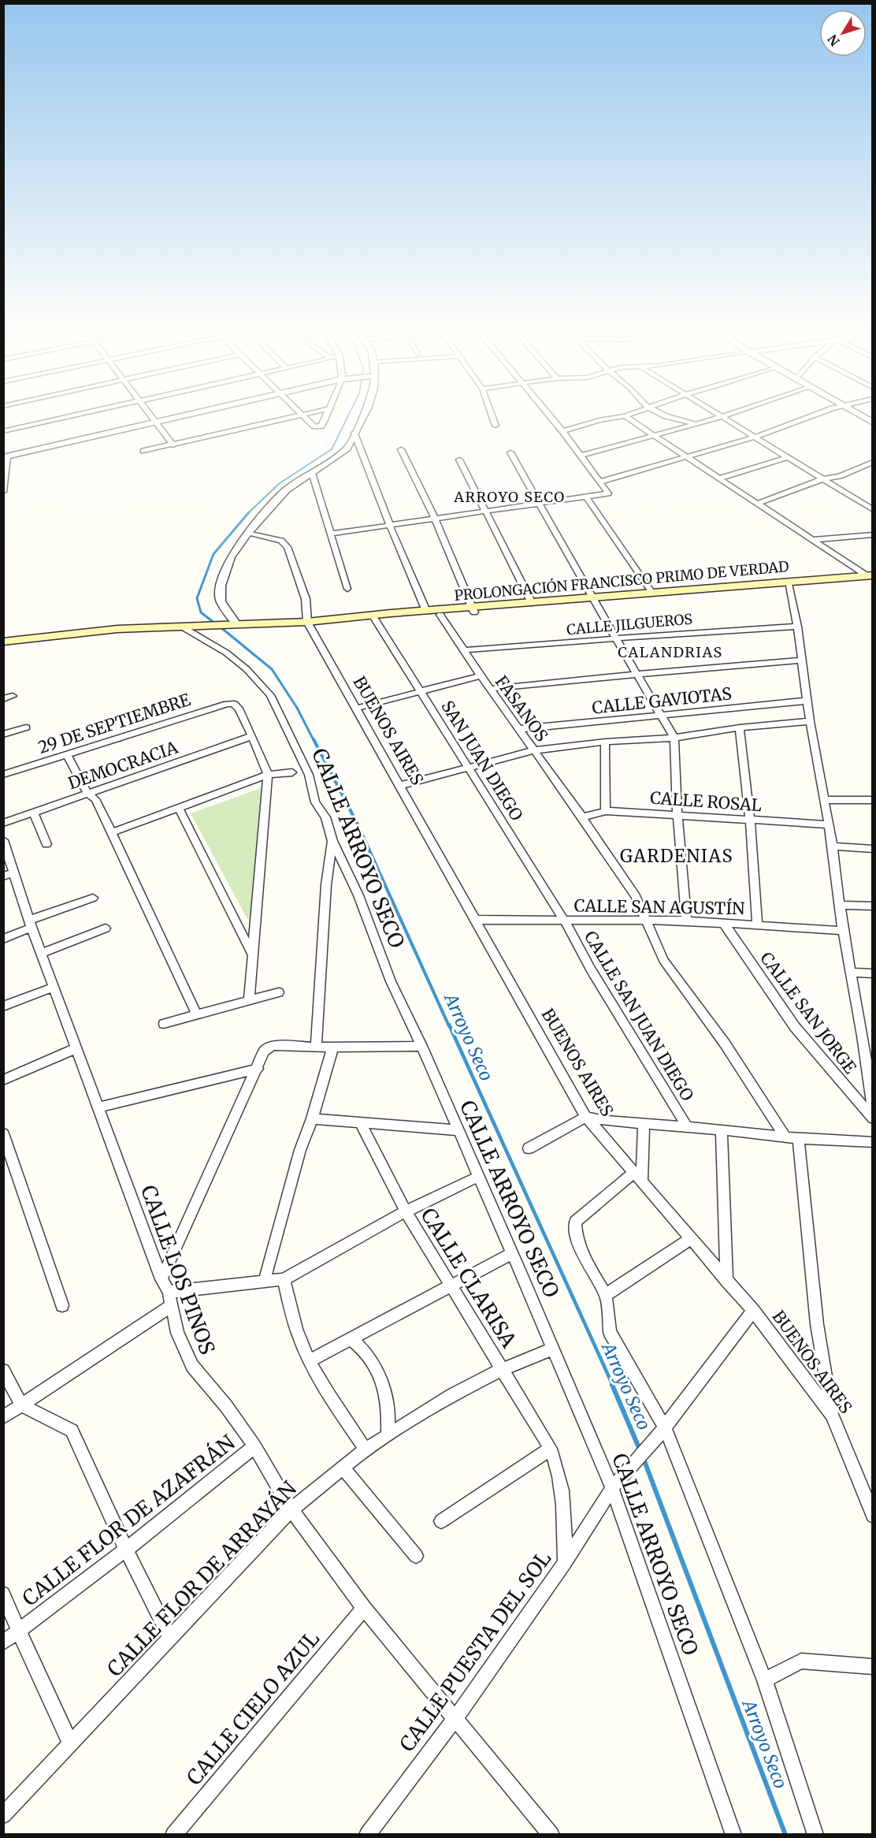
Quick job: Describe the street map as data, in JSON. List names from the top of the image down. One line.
{"streets":{"main road":["PROLONGACIÓN FRANCISCO PRIMO DE VERDAD"],"street":["CALLE JILGUEROS","CALLE GAVIOTAS","FASANOS","29 DE SEPTIEMBRE","BUENOS AIRES","SAN JUAN DIEGO","DEMOCRACIA","CALLE ROSAL","CALLE ARROYO SECO","CALLE SAN AGUSTÍN","CALLE SAN JORGE","CALLE SAN JUAN DIEGO","CALLE LOS PINOS","CALLE CLARISA","CALLE FLOR DE AZAFRÁN","CALLE FLOR DE ARRAYÁN","CALLE PUESTA DEL SOL","CALLE CIELO AZUL"]},"crossings":[["PROLONGACIÓN FRANCISCO PRIMO DE VERDAD","FASANOS"],["PROLONGACIÓN FRANCISCO PRIMO DE VERDAD","BUENOS AIRES"],["PROLONGACIÓN FRANCISCO PRIMO DE VERDAD","SAN JUAN DIEGO"],["PROLONGACIÓN FRANCISCO PRIMO DE VERDAD","CALLE ARROYO SECO"],["CALLE JILGUEROS","FASANOS"],["CALLE GAVIOTAS","FASANOS"],["FASANOS","CALLE ROSAL"],["FASANOS","CALLE SAN AGUSTÍN"],["29 DE SEPTIEMBRE","DEMOCRACIA"],["BUENOS AIRES","CALLE SAN AGUSTÍN"],["BUENOS AIRES","CALLE PUESTA DEL SOL"],["SAN JUAN DIEGO","CALLE SAN AGUSTÍN"],["SAN JUAN DIEGO","CALLE SAN JUAN DIEGO"],["CALLE ARROYO SECO","CALLE FLOR DE ARRAYÁN"],["CALLE ARROYO SECO","CALLE PUESTA DEL SOL"],["CALLE SAN AGUSTÍN","CALLE SAN JORGE"],["CALLE SAN AGUSTÍN","CALLE SAN JUAN DIEGO"],["CALLE LOS PINOS","CALLE FLOR DE AZAFRÁN"],["CALLE LOS PINOS","CALLE FLOR DE ARRAYÁN"],["CALLE LOS PINOS","CALLE PUESTA DEL SOL"],["CALLE LOS PINOS","CALLE CIELO AZUL"],["CALLE CLARISA","CALLE FLOR DE ARRAYÁN"],["CALLE CLARISA","CALLE PUESTA DEL SOL"]],"districts":["ARROYO SECO","CALANDRIAS","GARDENIAS"],"water":["Arroyo Seco"],"north":"bottom left"}
